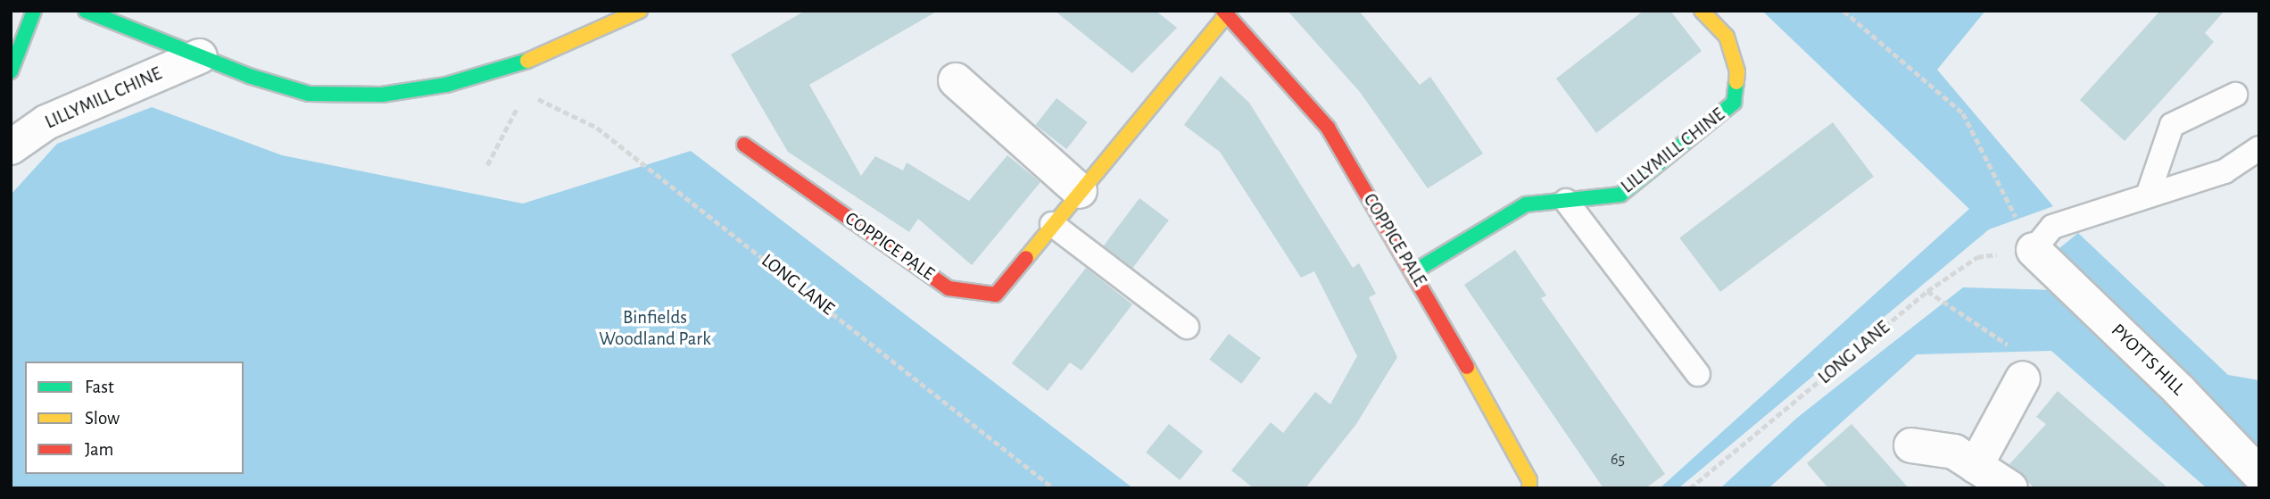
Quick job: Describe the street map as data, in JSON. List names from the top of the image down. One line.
{"streets":{"main road":["LILLYMILL CHINE","COPPICE PALE"],"street":["PYOTTS HILL"],"path":["LONG LANE"]},"crossings":[["LILLYMILL CHINE","COPPICE PALE"],["LONG LANE","PYOTTS HILL"]],"parks":["Binfields Woodland Park"],"house_numbers":["65"],"legend":["Fast","Slow","Jam"]}
